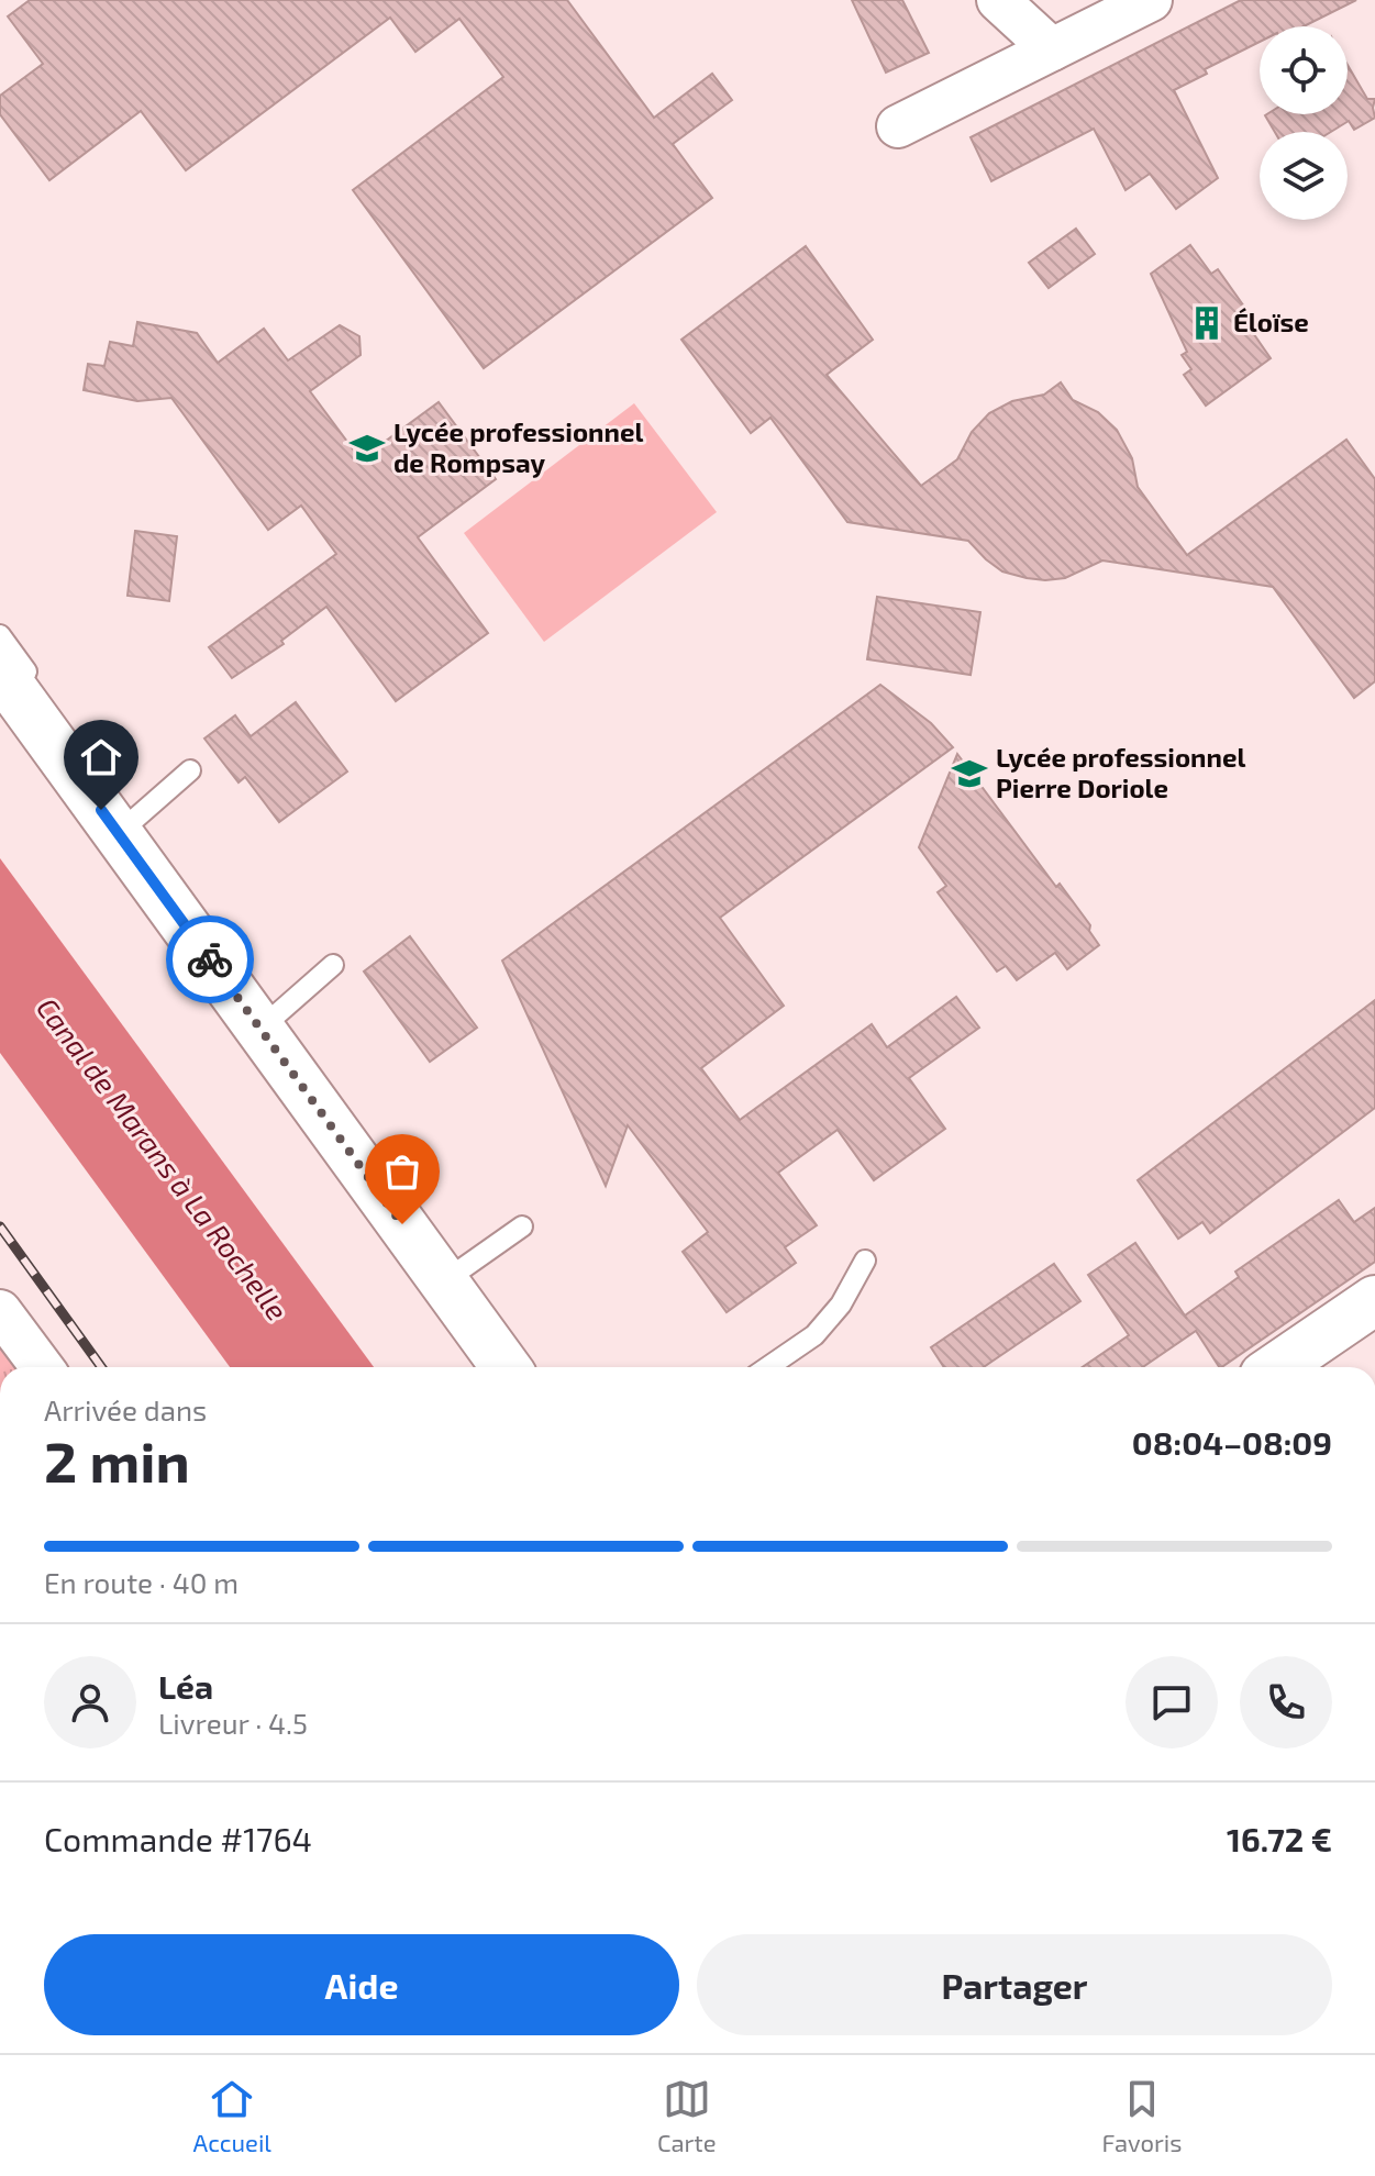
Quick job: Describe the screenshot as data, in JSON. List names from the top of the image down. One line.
{"water":["Canal de Marans à La Rochelle"],"places":{"building":["Éloïse"],"school or university":["Lycée professionnel de Rompsay","Lycée professionnel Pierre Doriole"]},"page":{"heading":["2 min","Arrivée dans","08:04–08:09"],"panel":["Léa","Livreur · 4.5","Commande #1764","16.72 €"],"bar":"En route · 40 m","buttons":["Aide","Partager"],"tabs":["Accueil","Carte","Favoris"]}}
